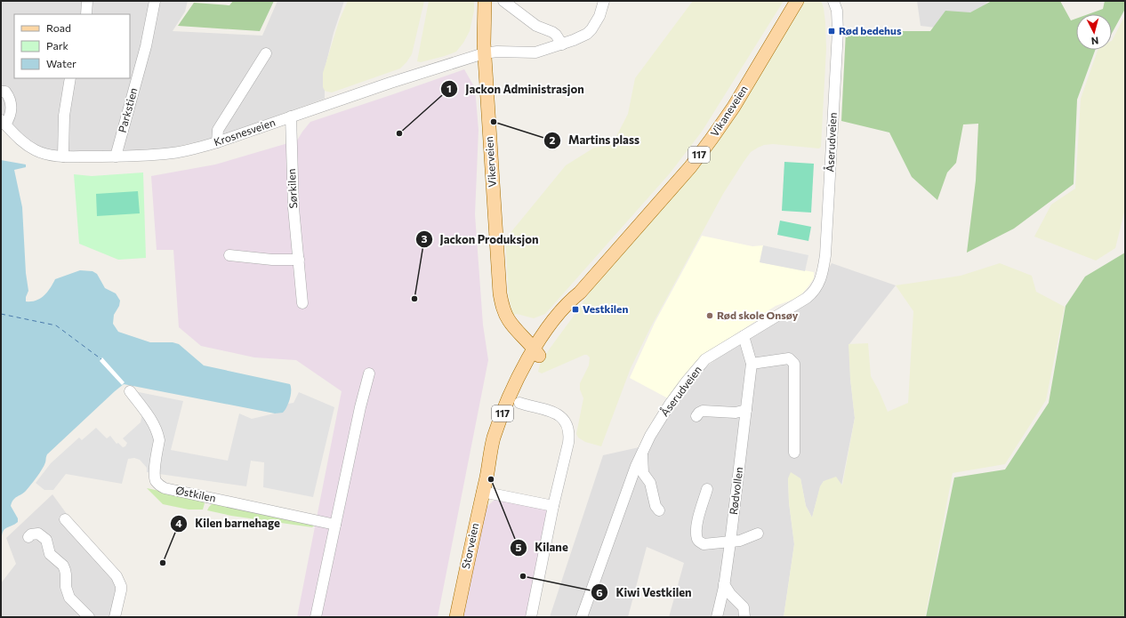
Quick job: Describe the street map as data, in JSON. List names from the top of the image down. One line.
{"streets":{"main road":["Vikaneveien","117","Vikerveien","Storveien"],"street":["Parkstien","Krosnesveien","Åserudveien","Sørkilen","Rødvollen","Østkilen"]},"crossings":[["Parkstien","Krosnesveien"],["Vikaneveien","Vikerveien"],["Vikaneveien","Storveien"],["Krosnesveien","Vikerveien"],["Krosnesveien","Sørkilen"],["Åserudveien","Rødvollen"],["Vikerveien","Storveien"]],"places":{"transit":["Rød bedehus","Vestkilen"],"other":["Martins plass","Jackon Administrasjon","Jackon Produksjon","Rød skole Onsøy","Kilane","Kilen barnehage","Kiwi Vestkilen"]},"legend":["Road","Park","Water"],"north":"bottom"}
